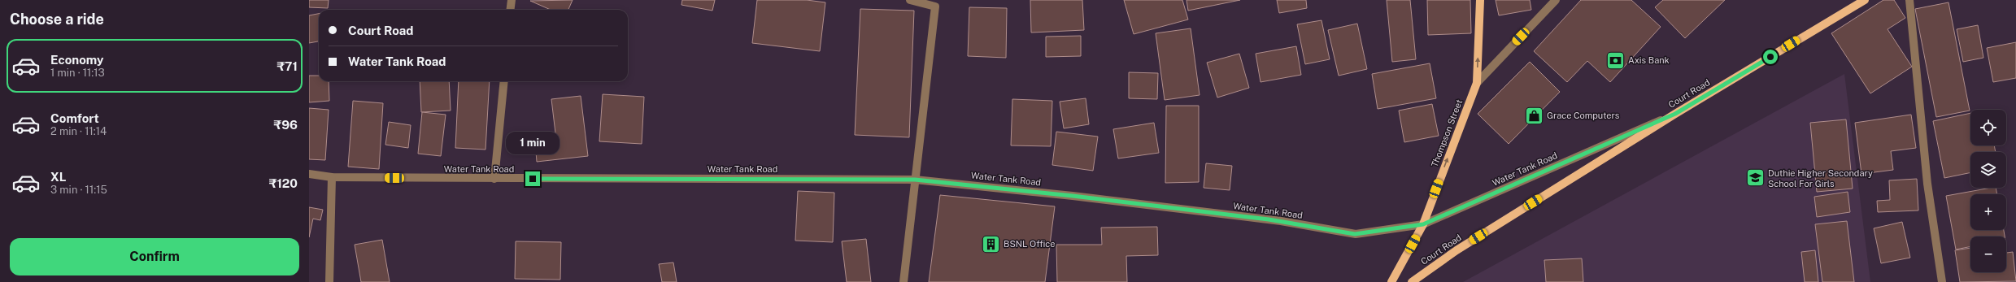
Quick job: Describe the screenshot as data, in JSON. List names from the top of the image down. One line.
{"streets":{"main road":["Court Road","Thompson Street"],"street":["Water Tank Road"]},"crossings":[["Court Road","Water Tank Road"],["Thompson Street","Water Tank Road"]],"one_way":["Thompson Street"],"places":{"bank":["Axis Bank"],"shop":["Grace Computers"],"school or university":["Duthie Higher Secondary School For Girls"],"building":["BSNL Office"]},"page":{"heading":"Choose a ride","banner":["Court Road","Water Tank Road"],"list":[{"name":"Economy","note":"1 min · 11:13","value":"₹71"},{"name":"Comfort","note":"2 min · 11:14","value":"₹96"},{"name":"XL","note":"3 min · 11:15","value":"₹120"}],"map_buttons":["+","−"],"bubble":"1 min","buttons":"Confirm"}}
